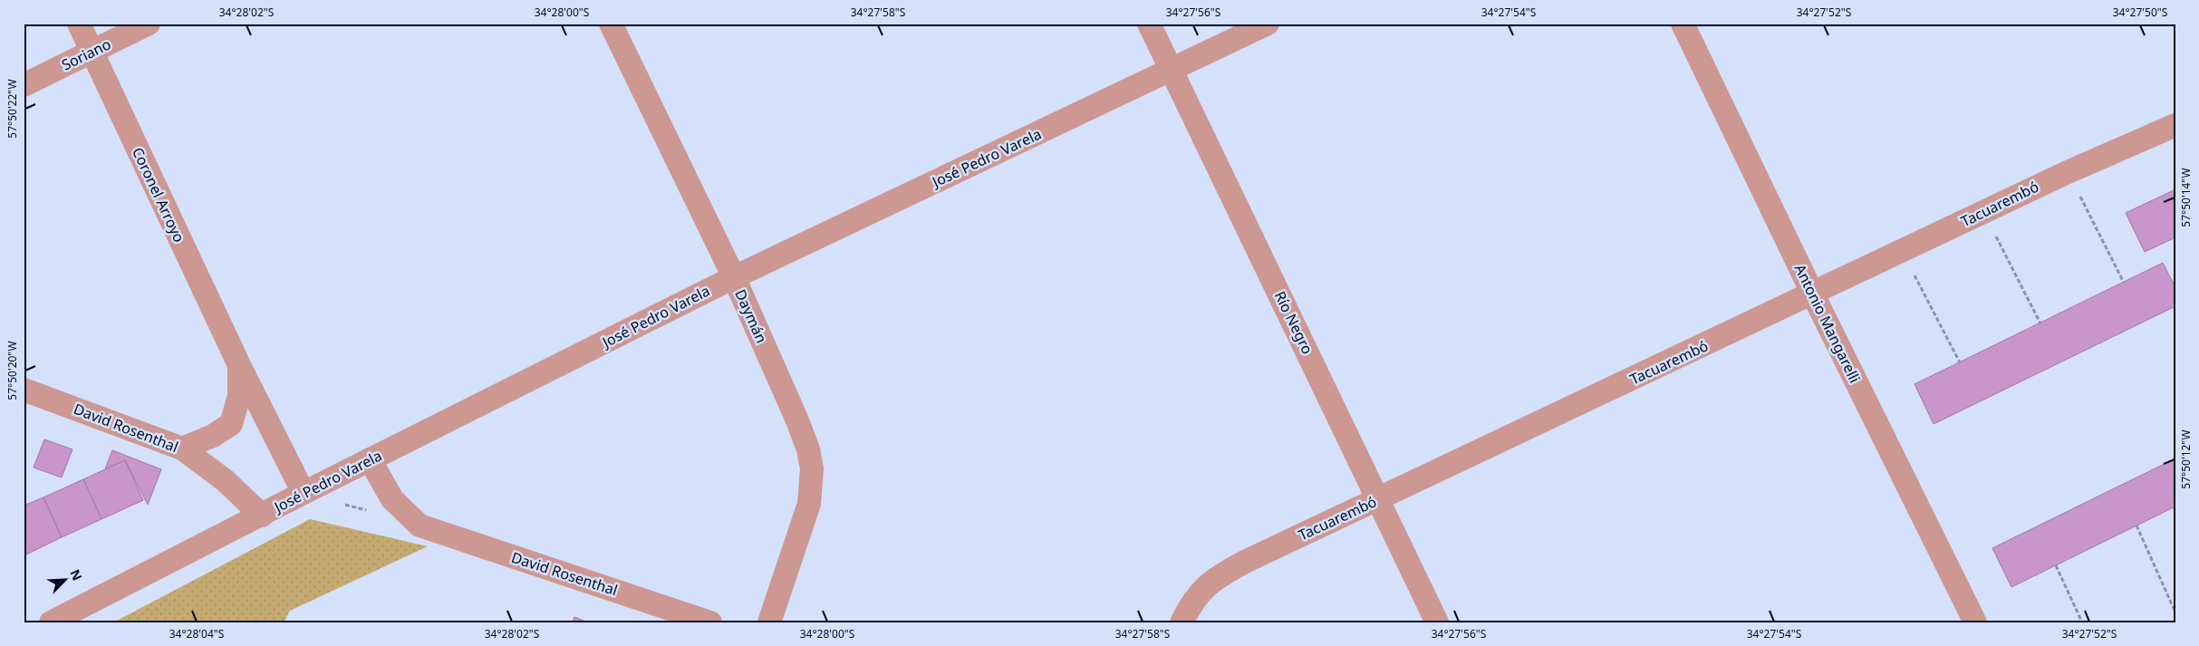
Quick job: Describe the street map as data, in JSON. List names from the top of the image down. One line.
{"streets":{"street":["Soriano","José Pedro Varela","Coronel Arroyo","Tacuarembó","Daymán","Río Negro","Antonio Mangarelli","David Rosenthal"]},"crossings":[["Soriano","Coronel Arroyo"],["José Pedro Varela","Coronel Arroyo"],["José Pedro Varela","Daymán"],["José Pedro Varela","Río Negro"],["José Pedro Varela","David Rosenthal"],["Coronel Arroyo","David Rosenthal"],["Tacuarembó","Río Negro"],["Tacuarembó","Antonio Mangarelli"]],"north":"top right","coordinates":["34°28'02\"S","34°28'00\"S","34°27'58\"S","34°27'56\"S","34°27'54\"S","34°27'52\"S","34°27'50\"S","57°50'22\"W","57°50'14\"W","57°50'20\"W","57°50'12\"W","34°28'04\"S"]}
